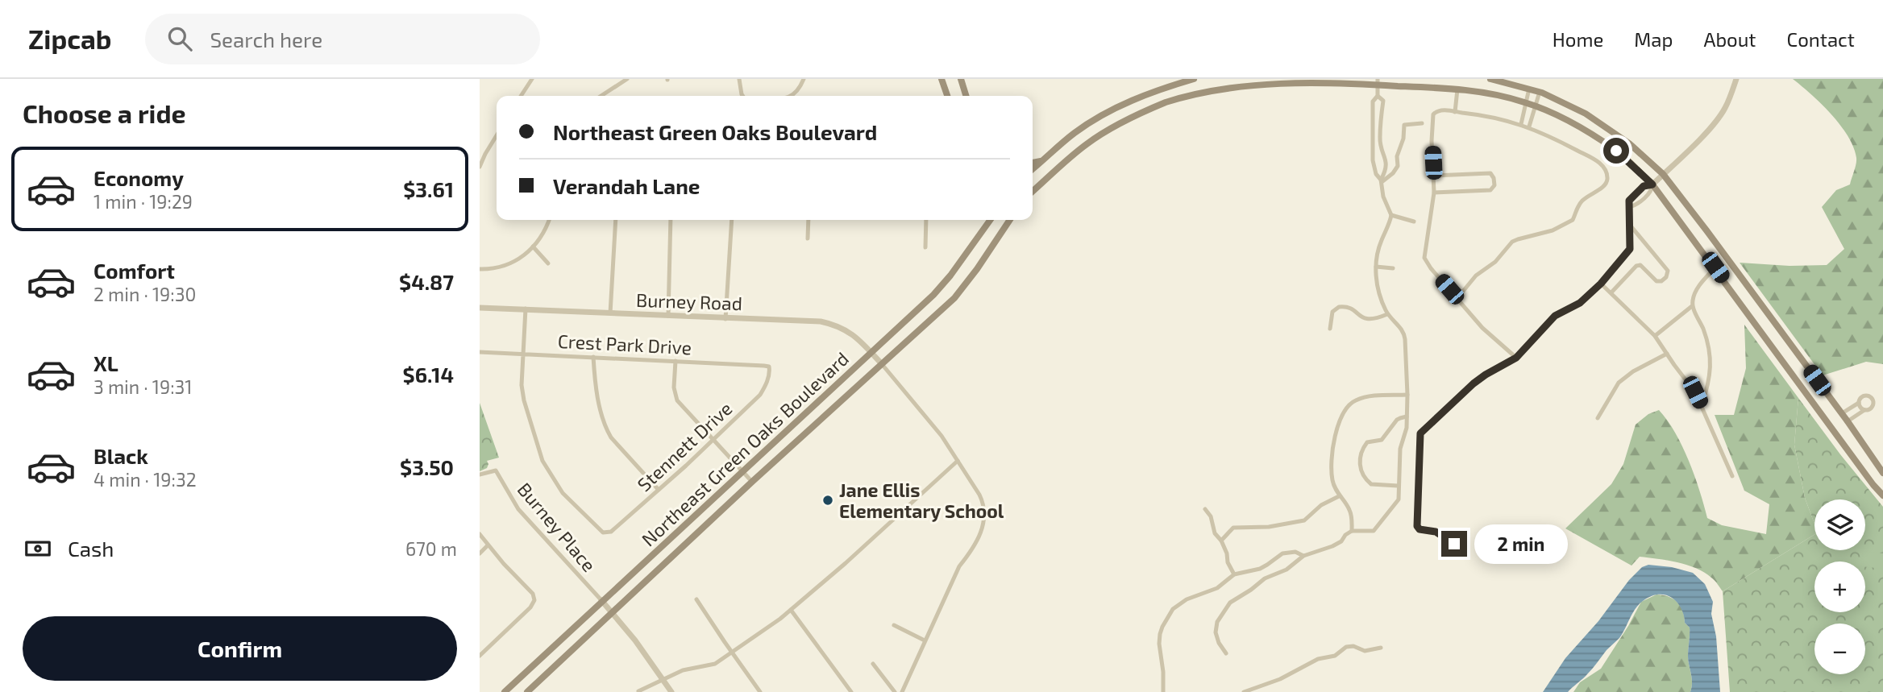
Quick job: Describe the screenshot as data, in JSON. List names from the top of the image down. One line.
{"streets":{"main road":["Northeast Green Oaks Boulevard"],"street":["Burney Road","Crest Park Drive","Stennett Drive","Burney Place"]},"crossings":[["Burney Road","Northeast Green Oaks Boulevard"],["Crest Park Drive","Stennett Drive"],["Northeast Green Oaks Boulevard","Burney Place"]],"places":["Jane Ellis Elementary School"],"page":{"header":"Zipcab","search":"Search here","nav":["Home","Map","About","Contact"],"heading":"Choose a ride","banner":["Northeast Green Oaks Boulevard","Verandah Lane"],"list":[{"name":"Economy","note":"1 min · 19:29","value":"$3.61"},{"name":"Comfort","note":"2 min · 19:30","value":"$4.87"},{"name":"XL","note":"3 min · 19:31","value":"$6.14"},{"name":"Black","note":"4 min · 19:32","value":"$3.50"}],"map_buttons":["+","−"],"pay":["Cash","670 m"],"bubble":"2 min","buttons":"Confirm"}}
